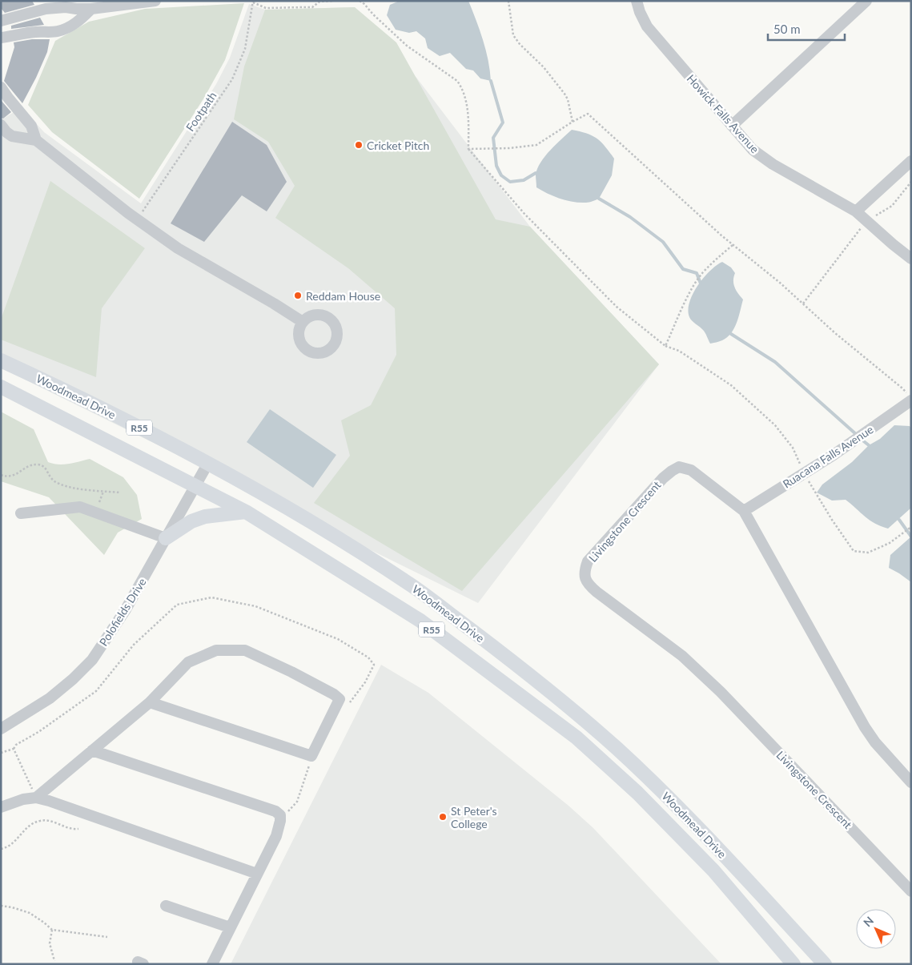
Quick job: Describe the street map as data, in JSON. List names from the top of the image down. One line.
{"streets":{"main road":["Woodmead Drive","R55"],"street":["Howick Falls Avenue","Ruacana Falls Avenue","Livingstone Crescent","Polofields Drive"],"path":["Footpath"]},"crossings":[["Woodmead Drive","Polofields Drive"],["Ruacana Falls Avenue","Livingstone Crescent"]],"places":["Cricket Pitch","Reddam House","St Peter's College"],"scale_bar":"50 m","north":"top left"}
